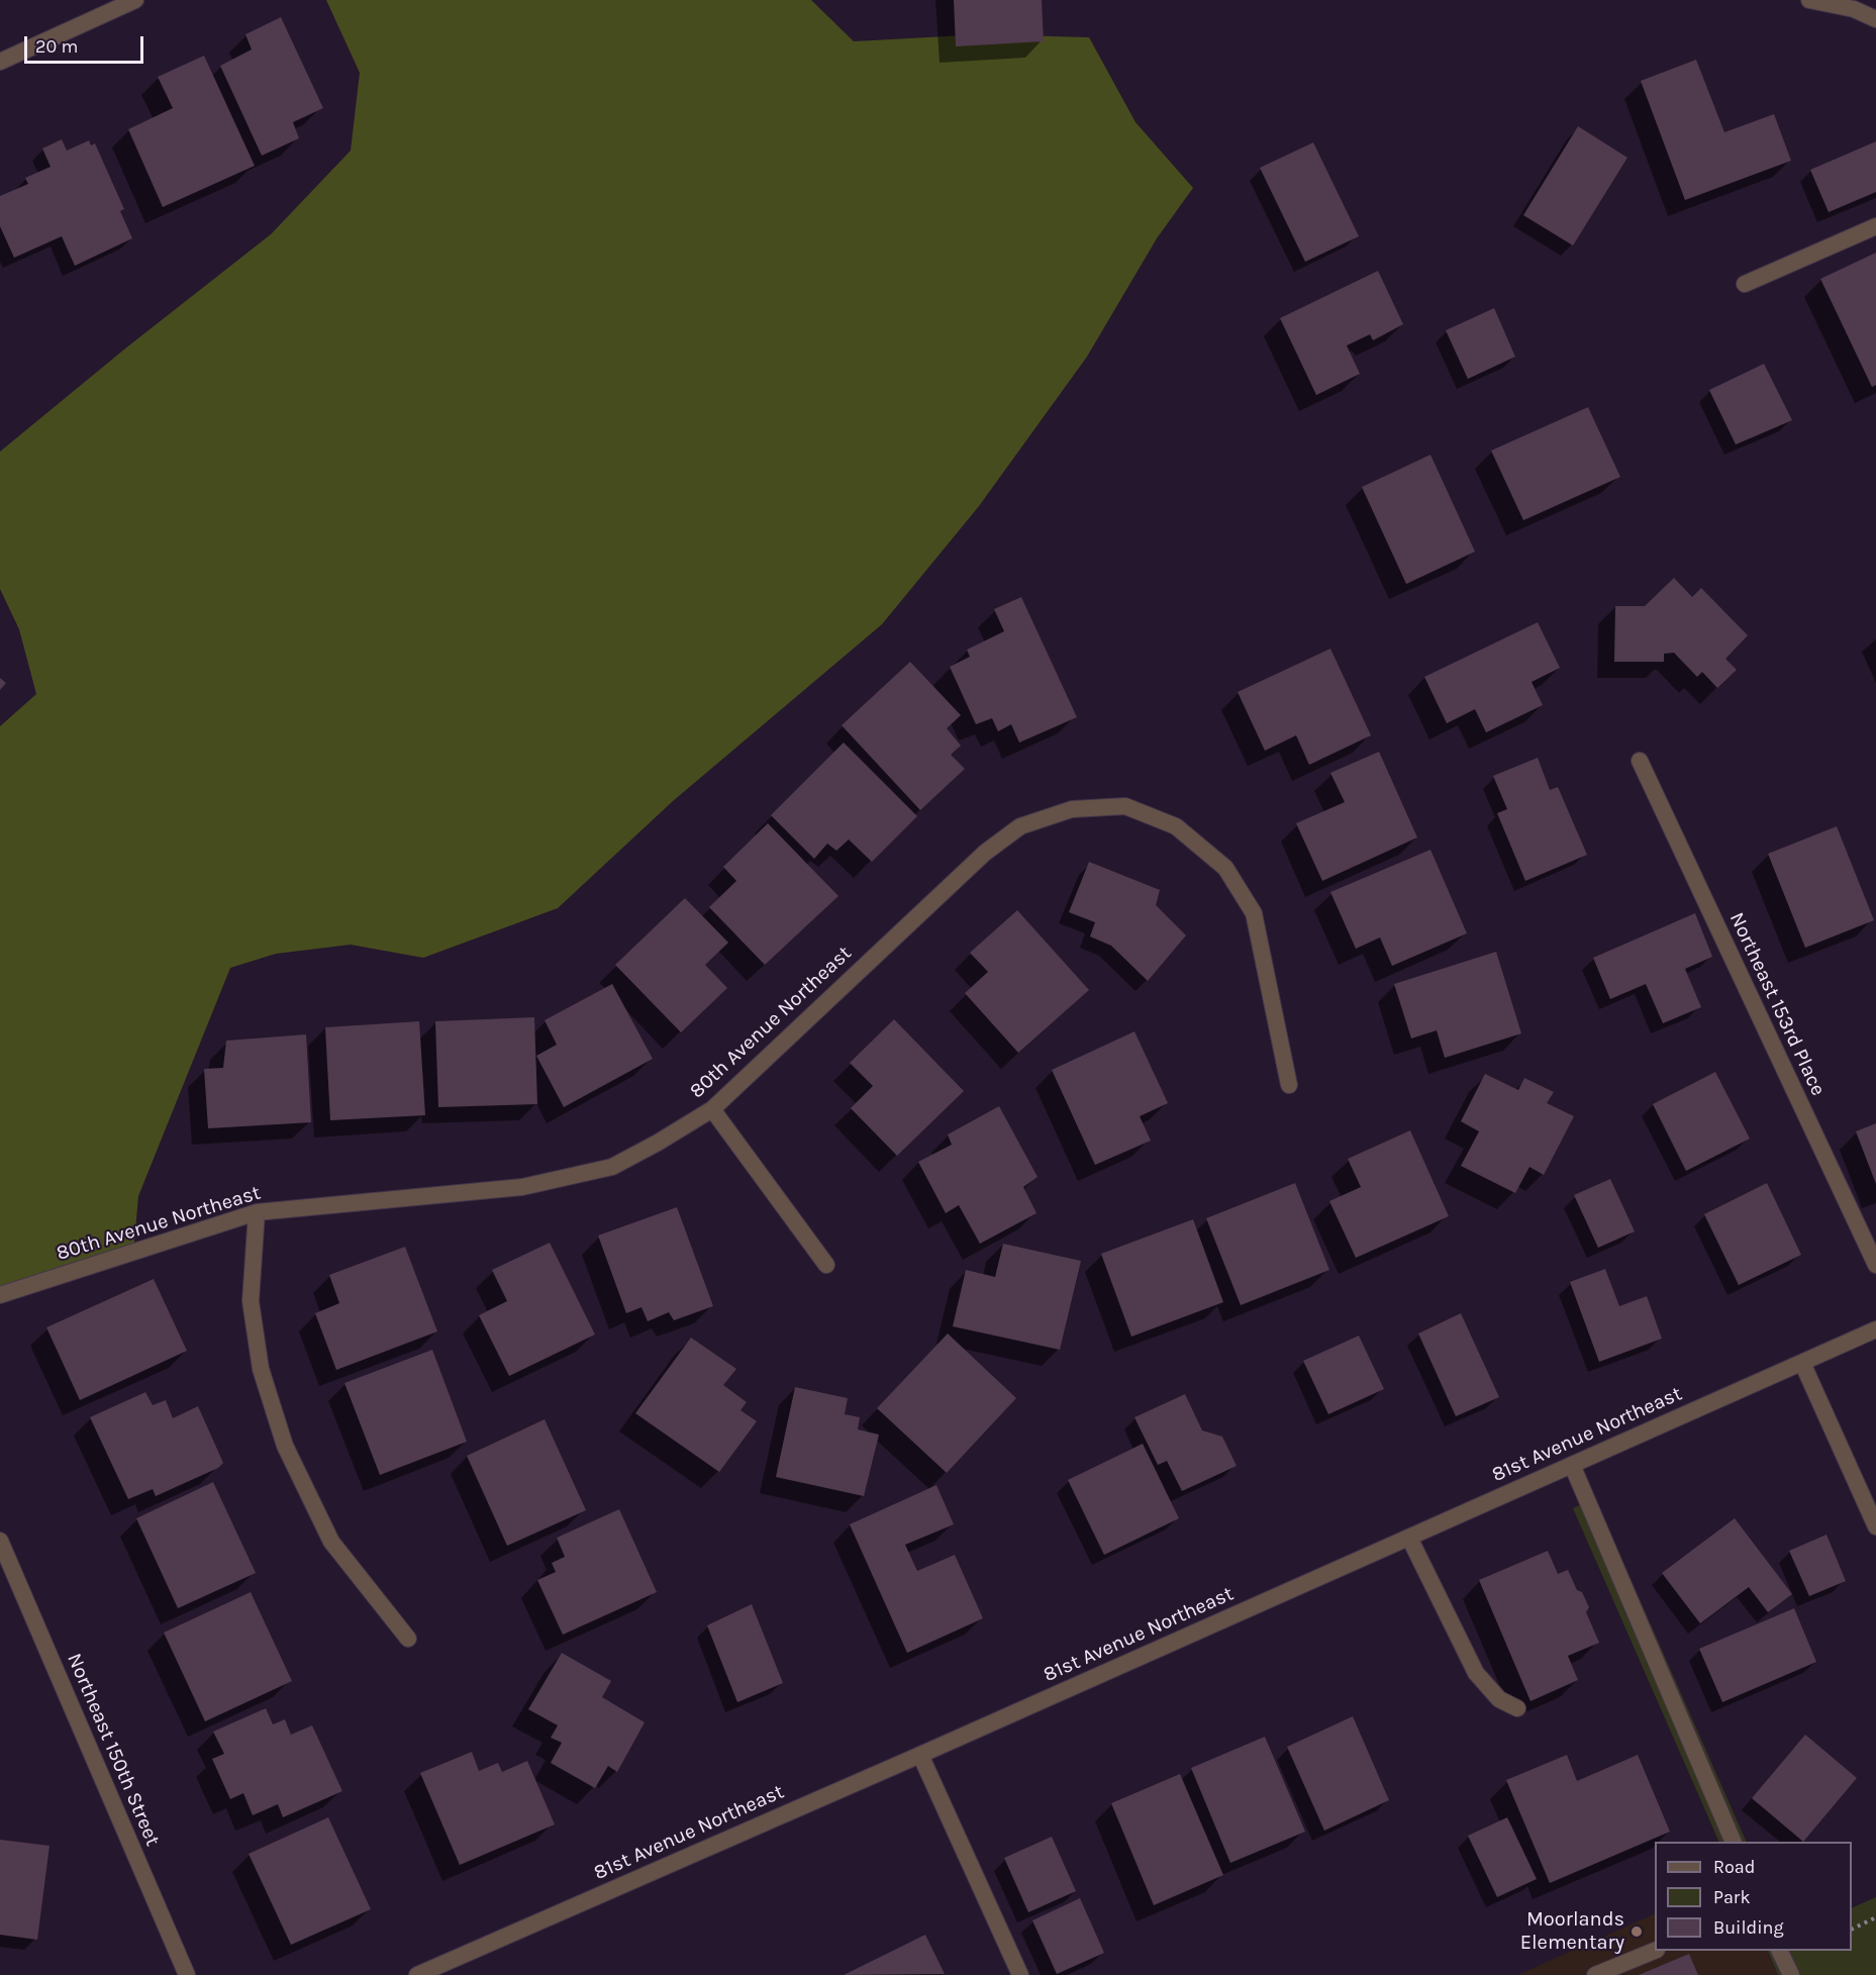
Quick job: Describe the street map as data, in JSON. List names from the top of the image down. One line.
{"streets":{"street":["Northeast 153rd Place","80th Avenue Northeast","81st Avenue Northeast","Northeast 150th Street"]},"places":["Moorlands Elementary"],"legend":["Road","Park","Building"],"scale_bar":"20 m"}
